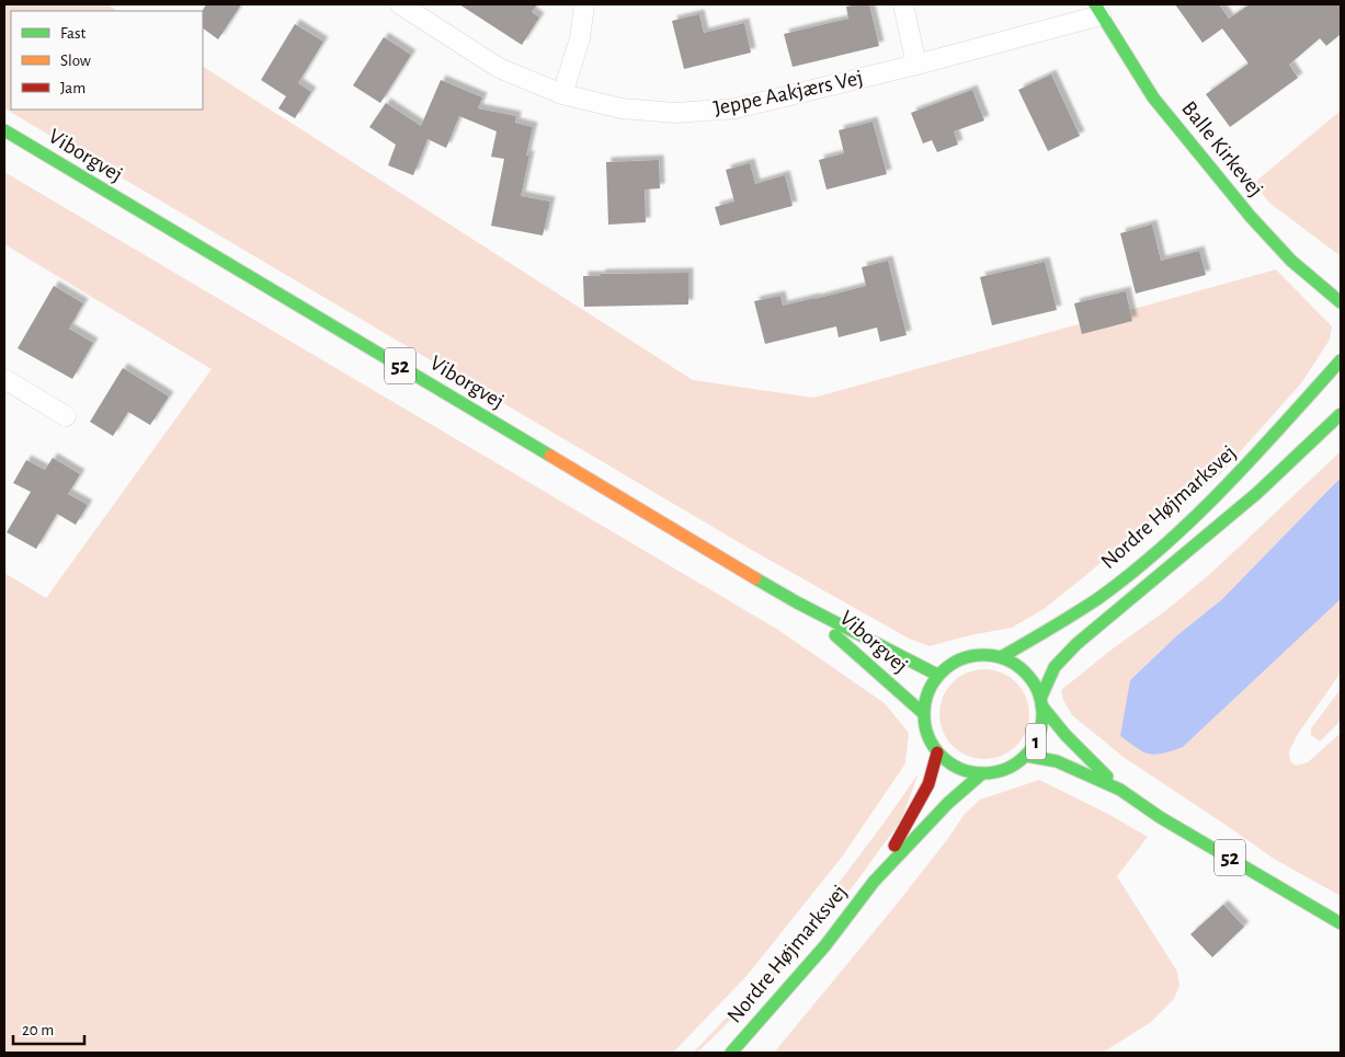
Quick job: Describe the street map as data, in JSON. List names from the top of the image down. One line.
{"streets":{"main road":["Balle Kirkevej","Viborgvej","52","Nordre Højmarksvej","1"],"street":["Jeppe Aakjærs Vej"]},"crossings":[["Jeppe Aakjærs Vej","Balle Kirkevej"],["Viborgvej","Nordre Højmarksvej"],["Viborgvej","1"],["52","1"],["Nordre Højmarksvej","1"]],"legend":["Fast","Slow","Jam"],"scale_bar":"20 m"}
